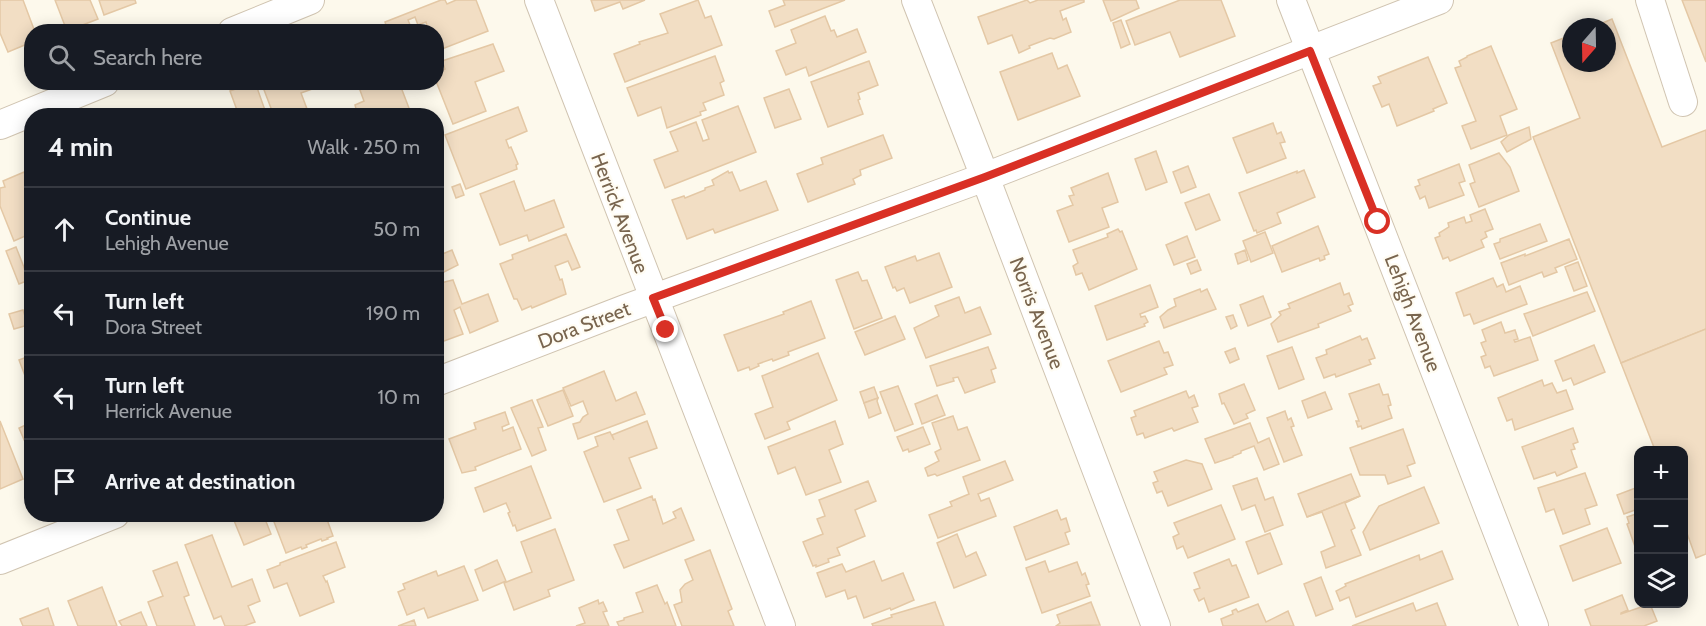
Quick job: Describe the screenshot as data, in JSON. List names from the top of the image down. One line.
{"streets":{"street":["Herrick Avenue","Norris Avenue","Lehigh Avenue","Dora Street"]},"crossings":[["Herrick Avenue","Dora Street"],["Norris Avenue","Dora Street"],["Lehigh Avenue","Dora Street"]],"north":"bottom","page":{"search":"Search here","heading":["4 min","Walk · 250 m"],"list":[["Continue","Lehigh Avenue","50 m"],["Turn left","Dora Street","190 m"],["Turn left","Herrick Avenue","10 m"],"Arrive at destination"],"map_buttons":["+","−"]}}
